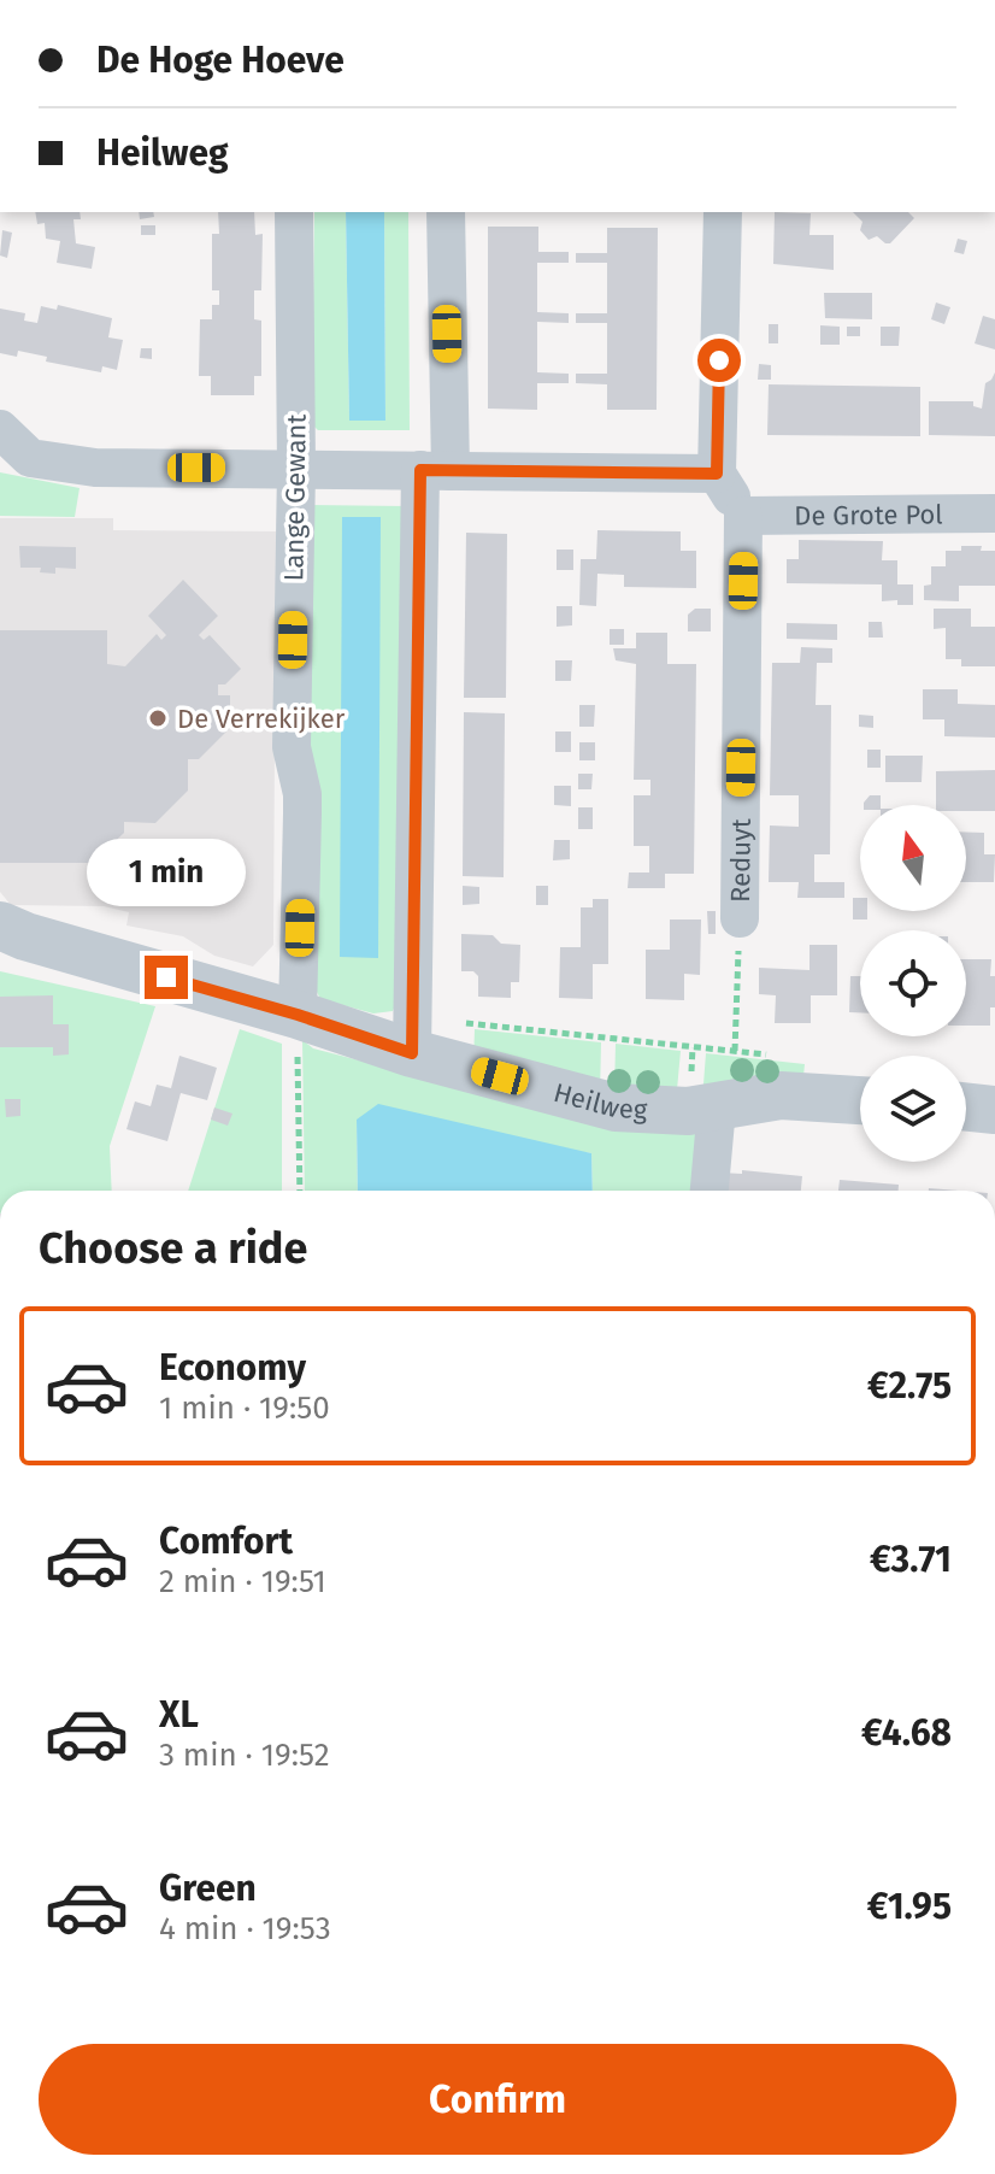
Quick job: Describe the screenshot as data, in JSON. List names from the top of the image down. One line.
{"streets":{"street":["Lange Gewant","De Grote Pol","Reduyt","Heilweg"]},"crossings":[["Lange Gewant","Heilweg"],["De Grote Pol","Reduyt"]],"places":["De Verrekijker"],"north":"top","page":{"banner":["De Hoge Hoeve","Heilweg"],"bubble":"1 min","heading":"Choose a ride","list":[{"name":"Economy","note":"1 min · 19:50","value":"€2.75"},{"name":"Comfort","note":"2 min · 19:51","value":"€3.71"},{"name":"XL","note":"3 min · 19:52","value":"€4.68"},{"name":"Green","note":"4 min · 19:53","value":"€1.95"}],"buttons":"Confirm"}}
